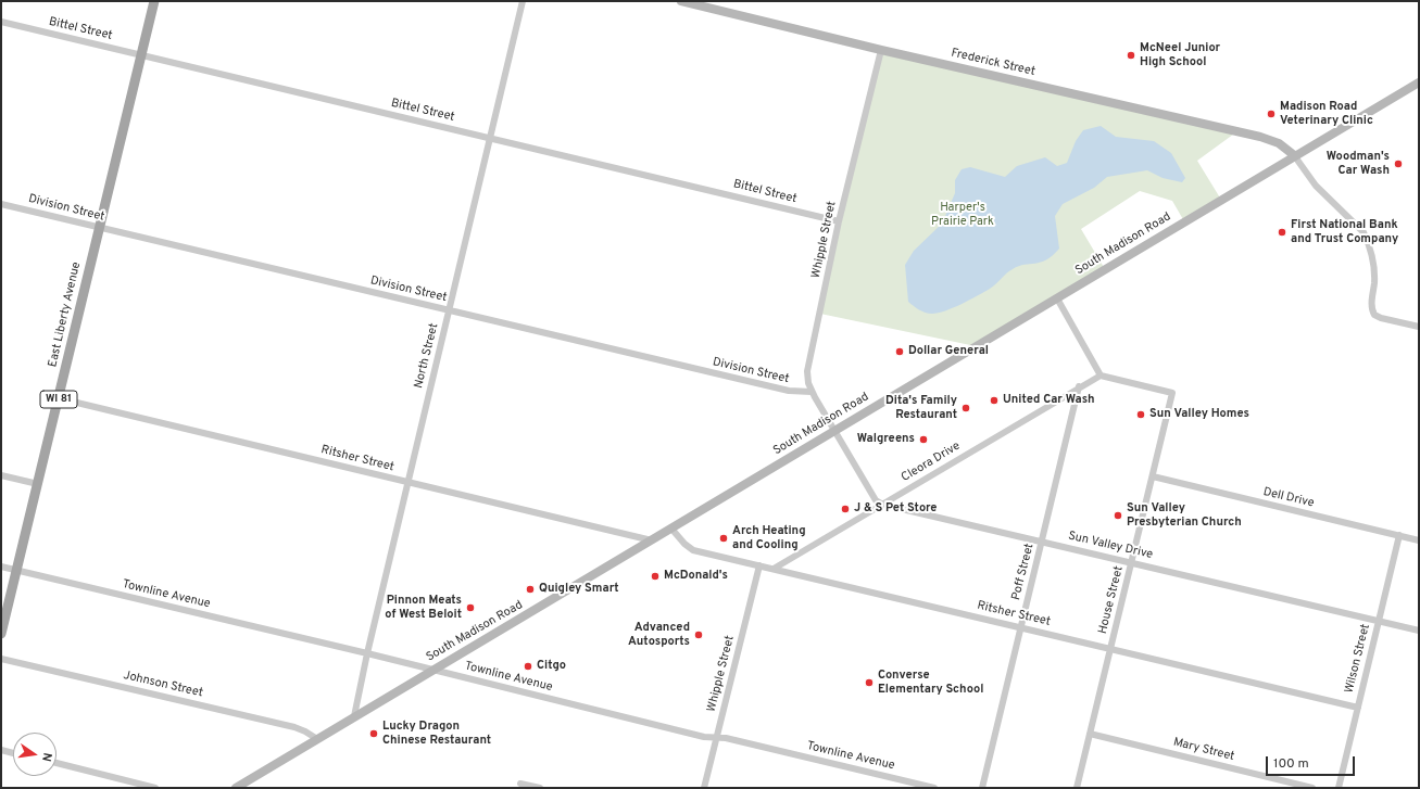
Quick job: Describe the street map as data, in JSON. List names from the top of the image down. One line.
{"streets":{"main road":["Frederick Street","South Madison Road","East Liberty Avenue","WI 81"],"street":["Bittel Street","Division Street","Whipple Street","North Street","Ritsher Street","Cleora Drive","Dell Drive","Sun Valley Drive","Poff Street","Townline Avenue","House Street","Wilson Street","Johnson Street","Mary Street"]},"crossings":[["Bittel Street","Whipple Street"],["Bittel Street","East Liberty Avenue"],["Bittel Street","North Street"],["Frederick Street","Whipple Street"],["Frederick Street","South Madison Road"],["Division Street","Whipple Street"],["Division Street","East Liberty Avenue"],["Division Street","North Street"],["Whipple Street","South Madison Road"],["Whipple Street","Ritsher Street"],["Whipple Street","Townline Avenue"],["South Madison Road","North Street"],["South Madison Road","Ritsher Street"],["South Madison Road","Townline Avenue"],["South Madison Road","Johnson Street"],["East Liberty Avenue","Ritsher Street"],["East Liberty Avenue","Townline Avenue"],["North Street","Ritsher Street"],["North Street","Townline Avenue"],["Ritsher Street","Cleora Drive"],["Ritsher Street","Poff Street"],["Ritsher Street","House Street"],["Ritsher Street","Wilson Street"],["Cleora Drive","Sun Valley Drive"],["Cleora Drive","Poff Street"],["Cleora Drive","House Street"],["Dell Drive","House Street"],["Dell Drive","Wilson Street"],["Sun Valley Drive","Poff Street"],["Sun Valley Drive","House Street"],["Sun Valley Drive","Wilson Street"],["House Street","Mary Street"]],"parks":["Harper's Prairie Park"],"places":["McNeel Junior High School","Madison Road Veterinary Clinic","Woodman's Car Wash","First National Bank and Trust Company","Dollar General","United Car Wash","Dita's Family Restaurant","Sun Valley Homes","Walgreens","J & S Pet Store","Sun Valley Presbyterian Church","Arch Heating and Cooling","McDonald's","Quigley Smart","Pinnon Meats of West Beloit","Advanced Autosports","Citgo","Converse Elementary School","Lucky Dragon Chinese Restaurant"],"scale_bar":"100 m","north":"right"}
